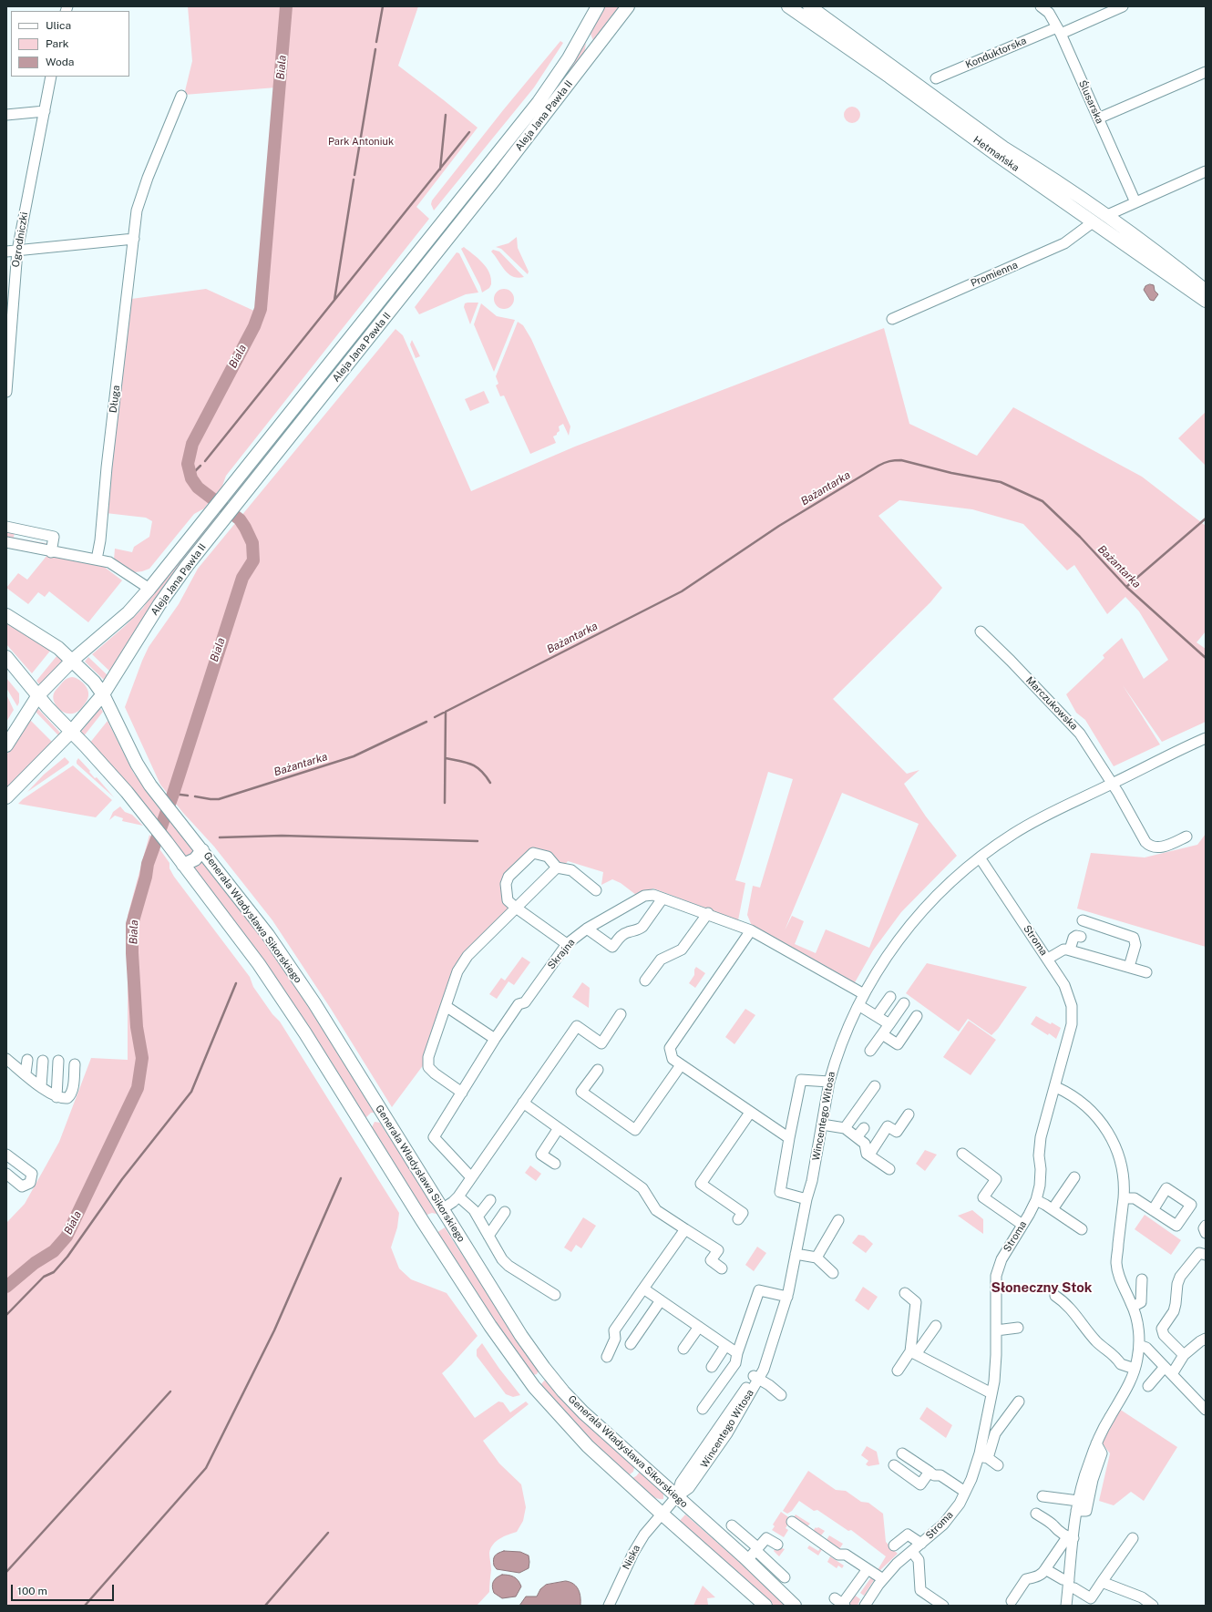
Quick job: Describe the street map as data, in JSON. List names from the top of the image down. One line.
{"streets":{"main road":["Aleja Jana Pawła II","Hetmańska","Generała Władysława Sikorskiego"],"street":["Konduktorska","Ślusarska","Ogrodniczki","Promienna","Długa","Marczukowska","Stroma","Skrajna","Wincentego Witosa","Niska"]},"crossings":[["Konduktorska","Ślusarska"],["Aleja Jana Pawła II","Generała Władysława Sikorskiego"],["Hetmańska","Promienna"],["Generała Władysława Sikorskiego","Wincentego Witosa"],["Generała Władysława Sikorskiego","Niska"],["Stroma","Wincentego Witosa"],["Skrajna","Wincentego Witosa"],["Wincentego Witosa","Niska"]],"districts":["Słoneczny Stok"],"water":["Biala","Bażantarka"],"parks":["Park Antoniuk"],"legend":["Ulica","Park","Woda"],"scale_bar":"100 m"}
